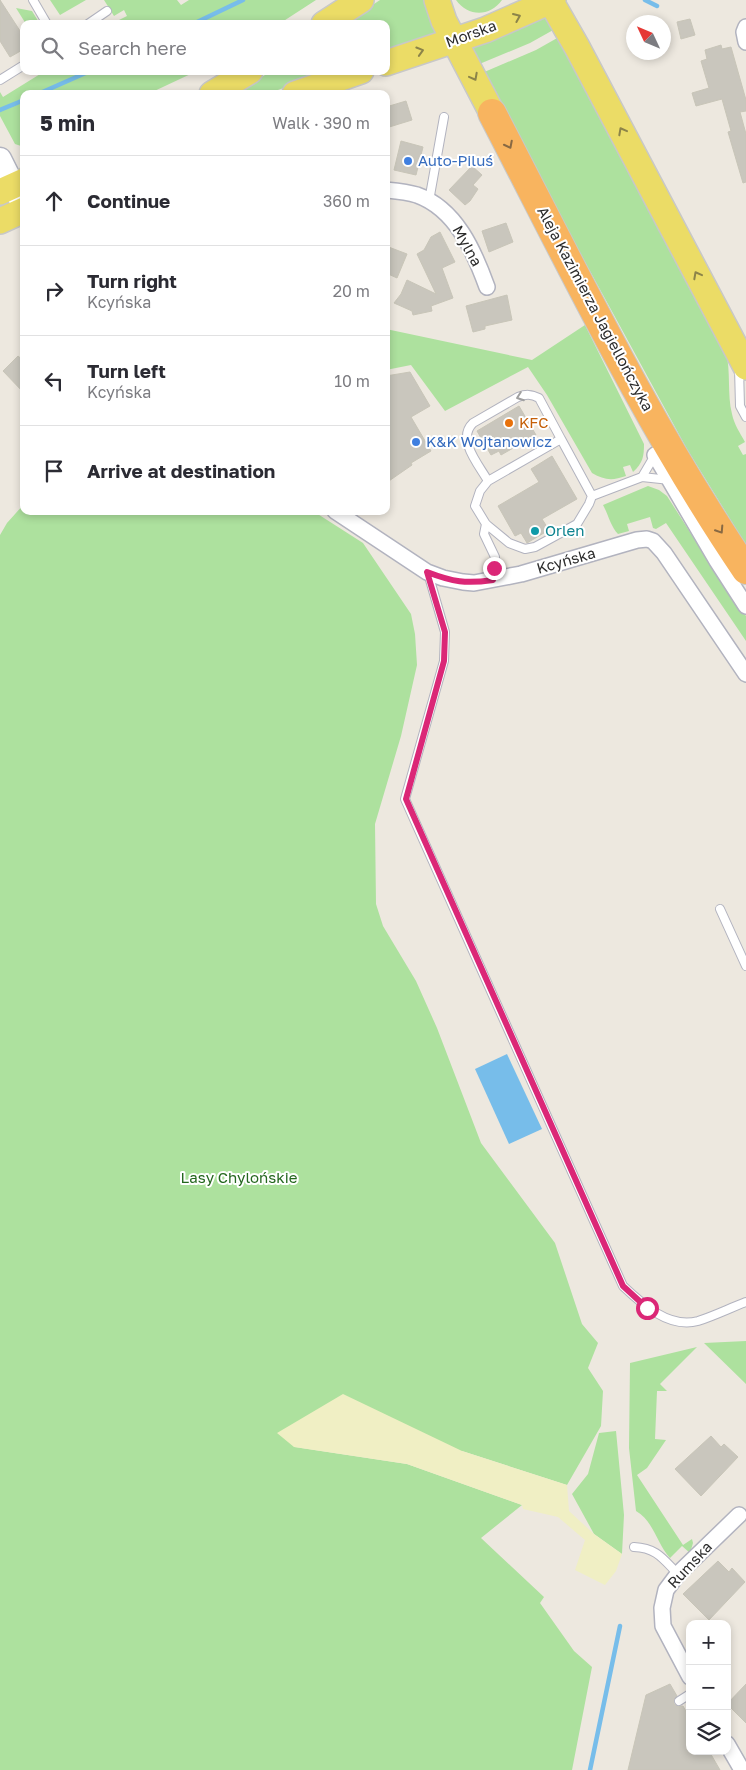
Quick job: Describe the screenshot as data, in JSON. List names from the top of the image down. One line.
{"streets":{"highway":["Aleja Kazimierza Jagiellończyka"],"main road":["Morska"],"street":["Mylna","Kcyńska","Rumska"]},"crossings":[["Morska","Aleja Kazimierza Jagiellończyka"]],"one_way":["Morska"],"parks":["Lasy Chylońskie"],"places":["Auto-Piluś","KFC","K&K Wojtanowicz","Orlen"],"north":"top left","page":{"search":"Search here","heading":["5 min","Walk · 390 m"],"list":[["Continue","360 m"],["Turn right","Kcyńska","20 m"],["Turn left","Kcyńska","10 m"],"Arrive at destination"],"map_buttons":["+","−"]}}
